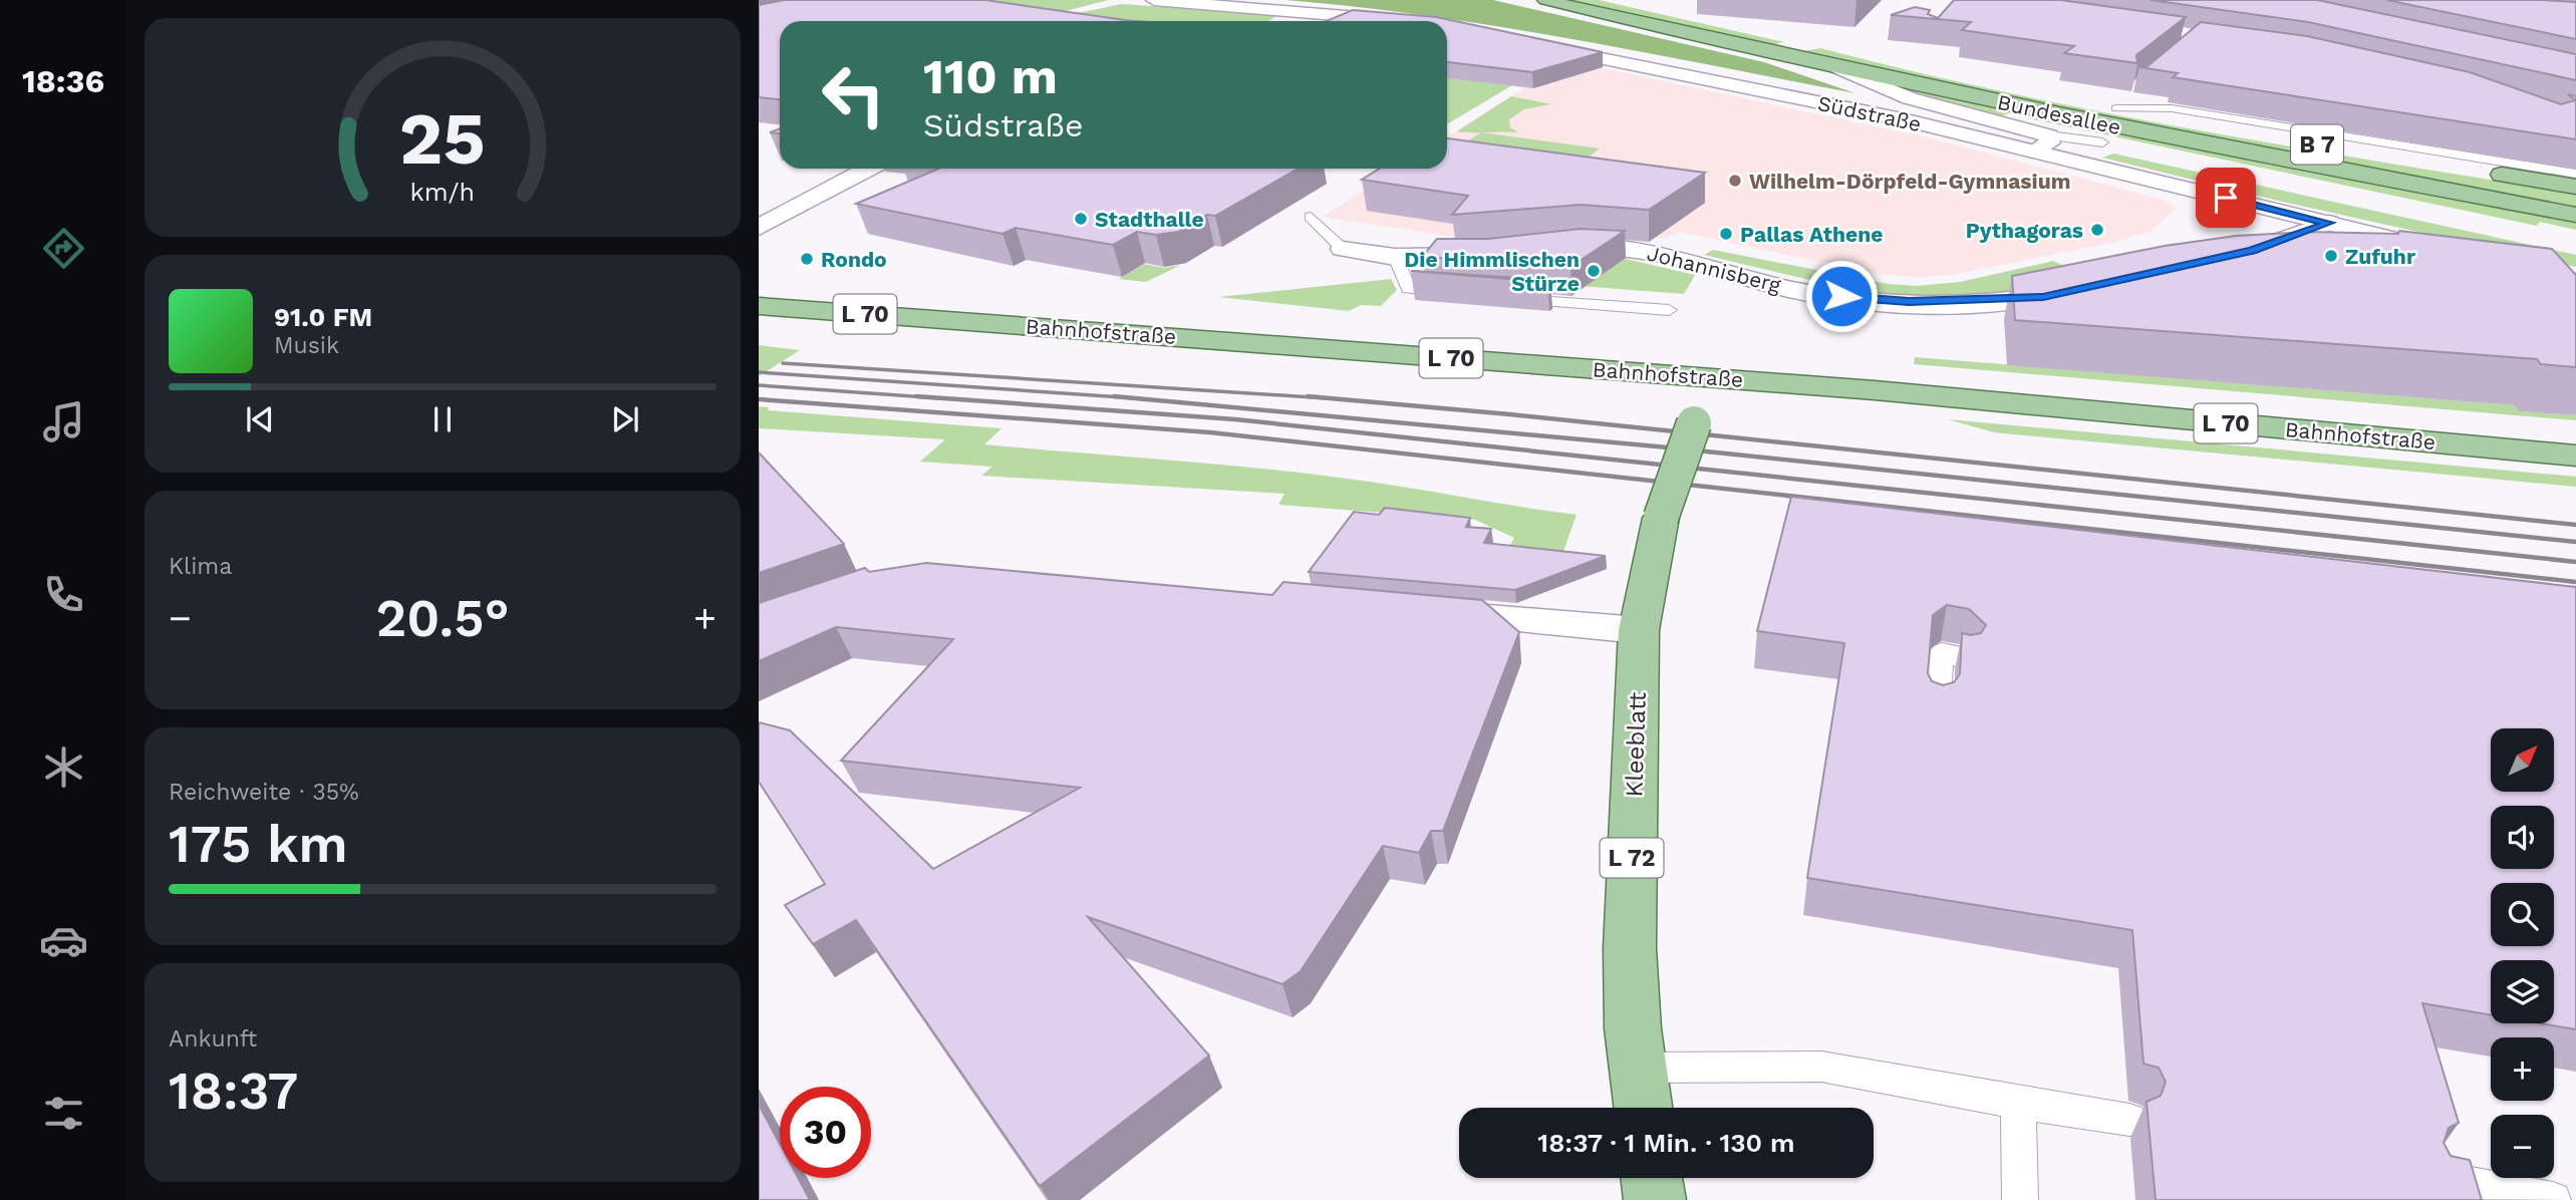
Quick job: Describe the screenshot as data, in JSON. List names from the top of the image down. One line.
{"streets":{"main road":["Bundesallee","B 7","L 70","Bahnhofstraße","Kleeblatt","L 72"],"street":["Südstraße","Johannisberg"]},"crossings":[["Bahnhofstraße","Kleeblatt"]],"places":["Wilhelm-Dörpfeld-Gymnasium","Stadthalle","Pythagoras","Pallas Athene","Zufuhr","Rondo","Die Himmlischen Stürze"],"north":"top right","page":{"tabs":"18:36","turn":["110 m","Südstraße"],"song":["91.0 FM","Musik"],"tile":["Klima",["Reichweite · 35%","175 km"],["Ankunft","18:37"]],"heat":["−","20.5°","+"],"map_buttons":["+","−"],"limit":"30","trip":"18:37 · 1 Min. · 130 m","gauge":["25","km/h"]}}
